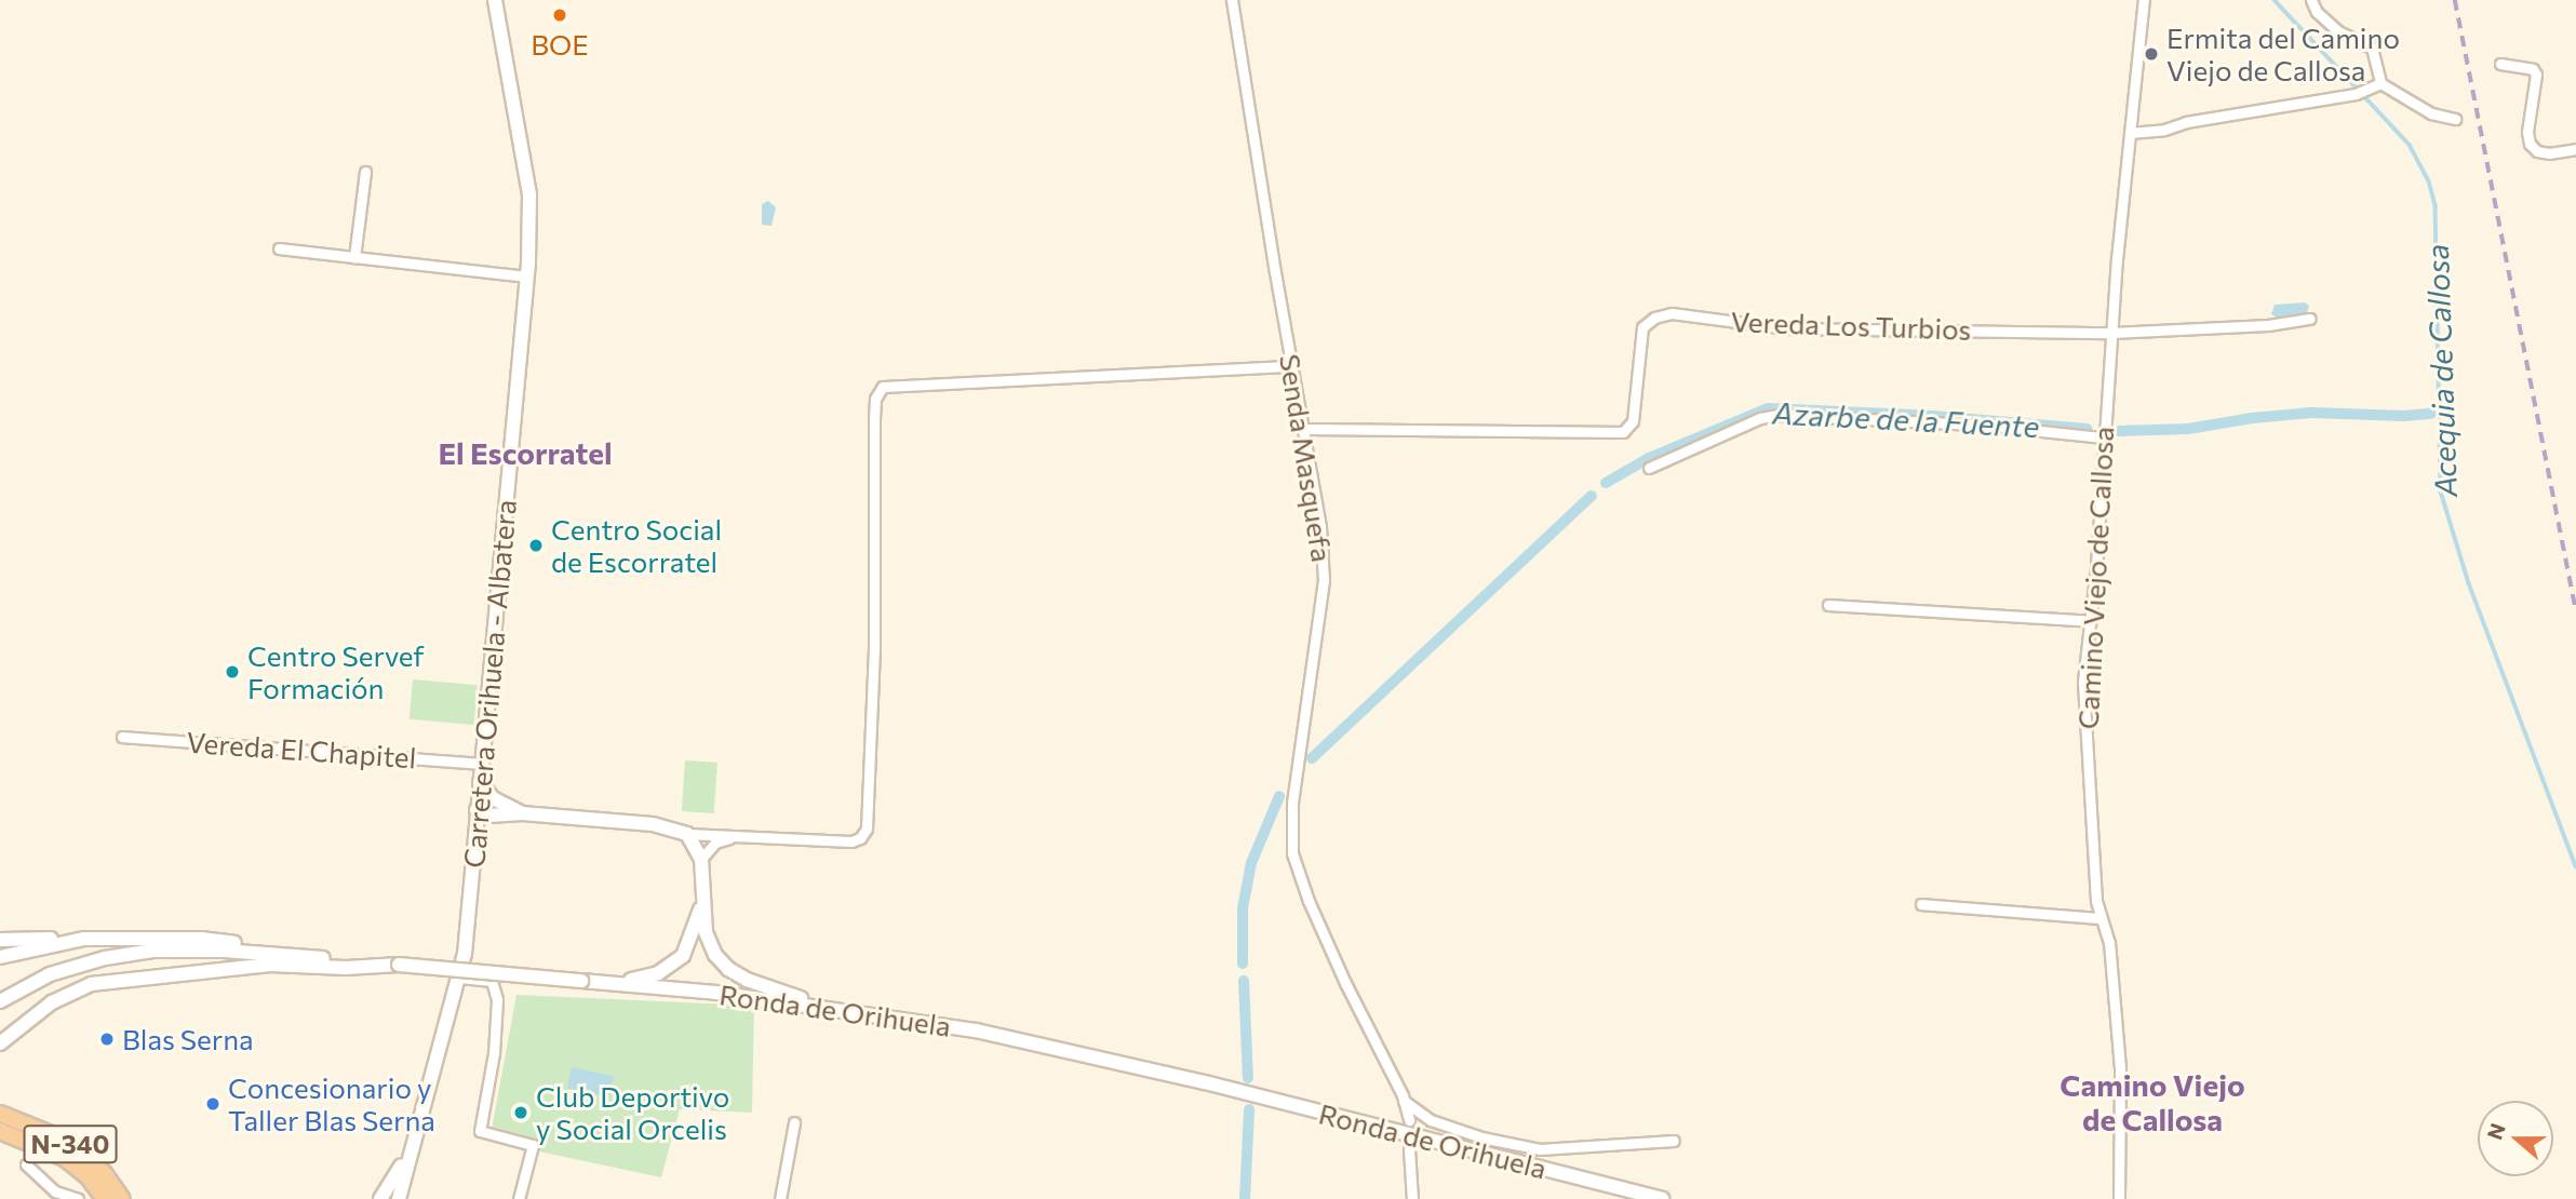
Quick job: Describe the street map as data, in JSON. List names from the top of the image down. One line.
{"streets":{"highway":["N-340"],"main road":["Carretera Orihuela - Albatera","Ronda de Orihuela"],"street":["Vereda Los Turbios","Senda Masquefa","Camino Viejo de Callosa","Vereda El Chapitel"]},"crossings":[["Vereda Los Turbios","Senda Masquefa"],["Vereda Los Turbios","Camino Viejo de Callosa"],["Carretera Orihuela - Albatera","Vereda El Chapitel"]],"districts":["El Escorratel","Camino Viejo de Callosa"],"water":["Acequia de Callosa","Azarbe de la Fuente"],"places":["BOE","Ermita del Camino Viejo de Callosa","Centro Social de Escorratel","Centro Servef Formación","Blas Serna","Concesionario y Taller Blas Serna","Club Deportivo y Social Orcelis"],"north":"left"}
